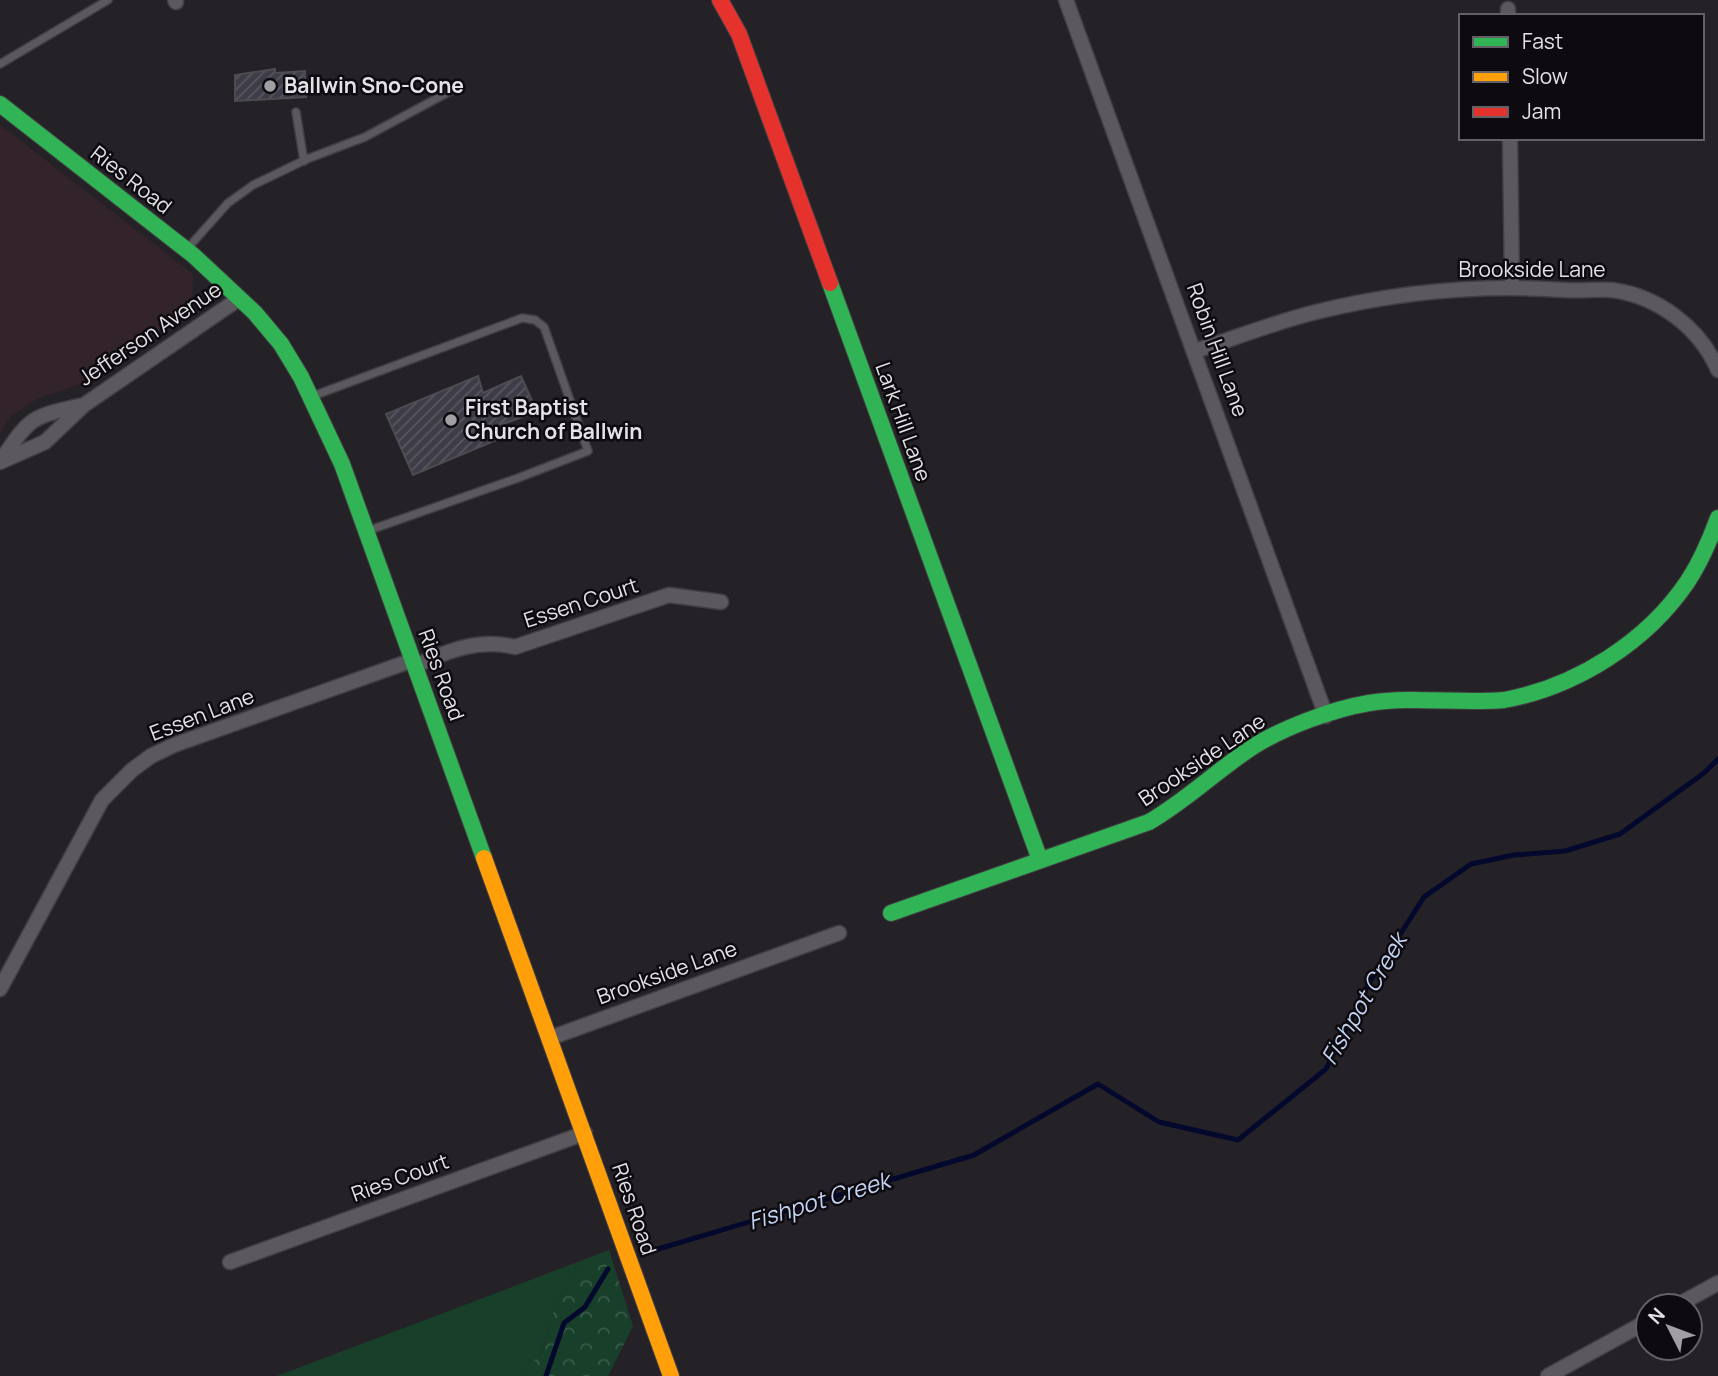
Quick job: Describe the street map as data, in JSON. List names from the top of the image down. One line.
{"streets":{"street":["Ries Road","Brookside Lane","Jefferson Avenue","Robin Hill Lane","Lark Hill Lane","Essen Court","Essen Lane","Ries Court"]},"crossings":[["Ries Road","Brookside Lane"],["Ries Road","Jefferson Avenue"],["Ries Road","Essen Court"],["Ries Road","Essen Lane"],["Ries Road","Ries Court"],["Brookside Lane","Robin Hill Lane"],["Brookside Lane","Lark Hill Lane"],["Essen Court","Essen Lane"]],"water":["Fishpot Creek"],"places":["Ballwin Sno-Cone","First Baptist Church of Ballwin"],"legend":["Fast","Slow","Jam"],"north":"top left"}
